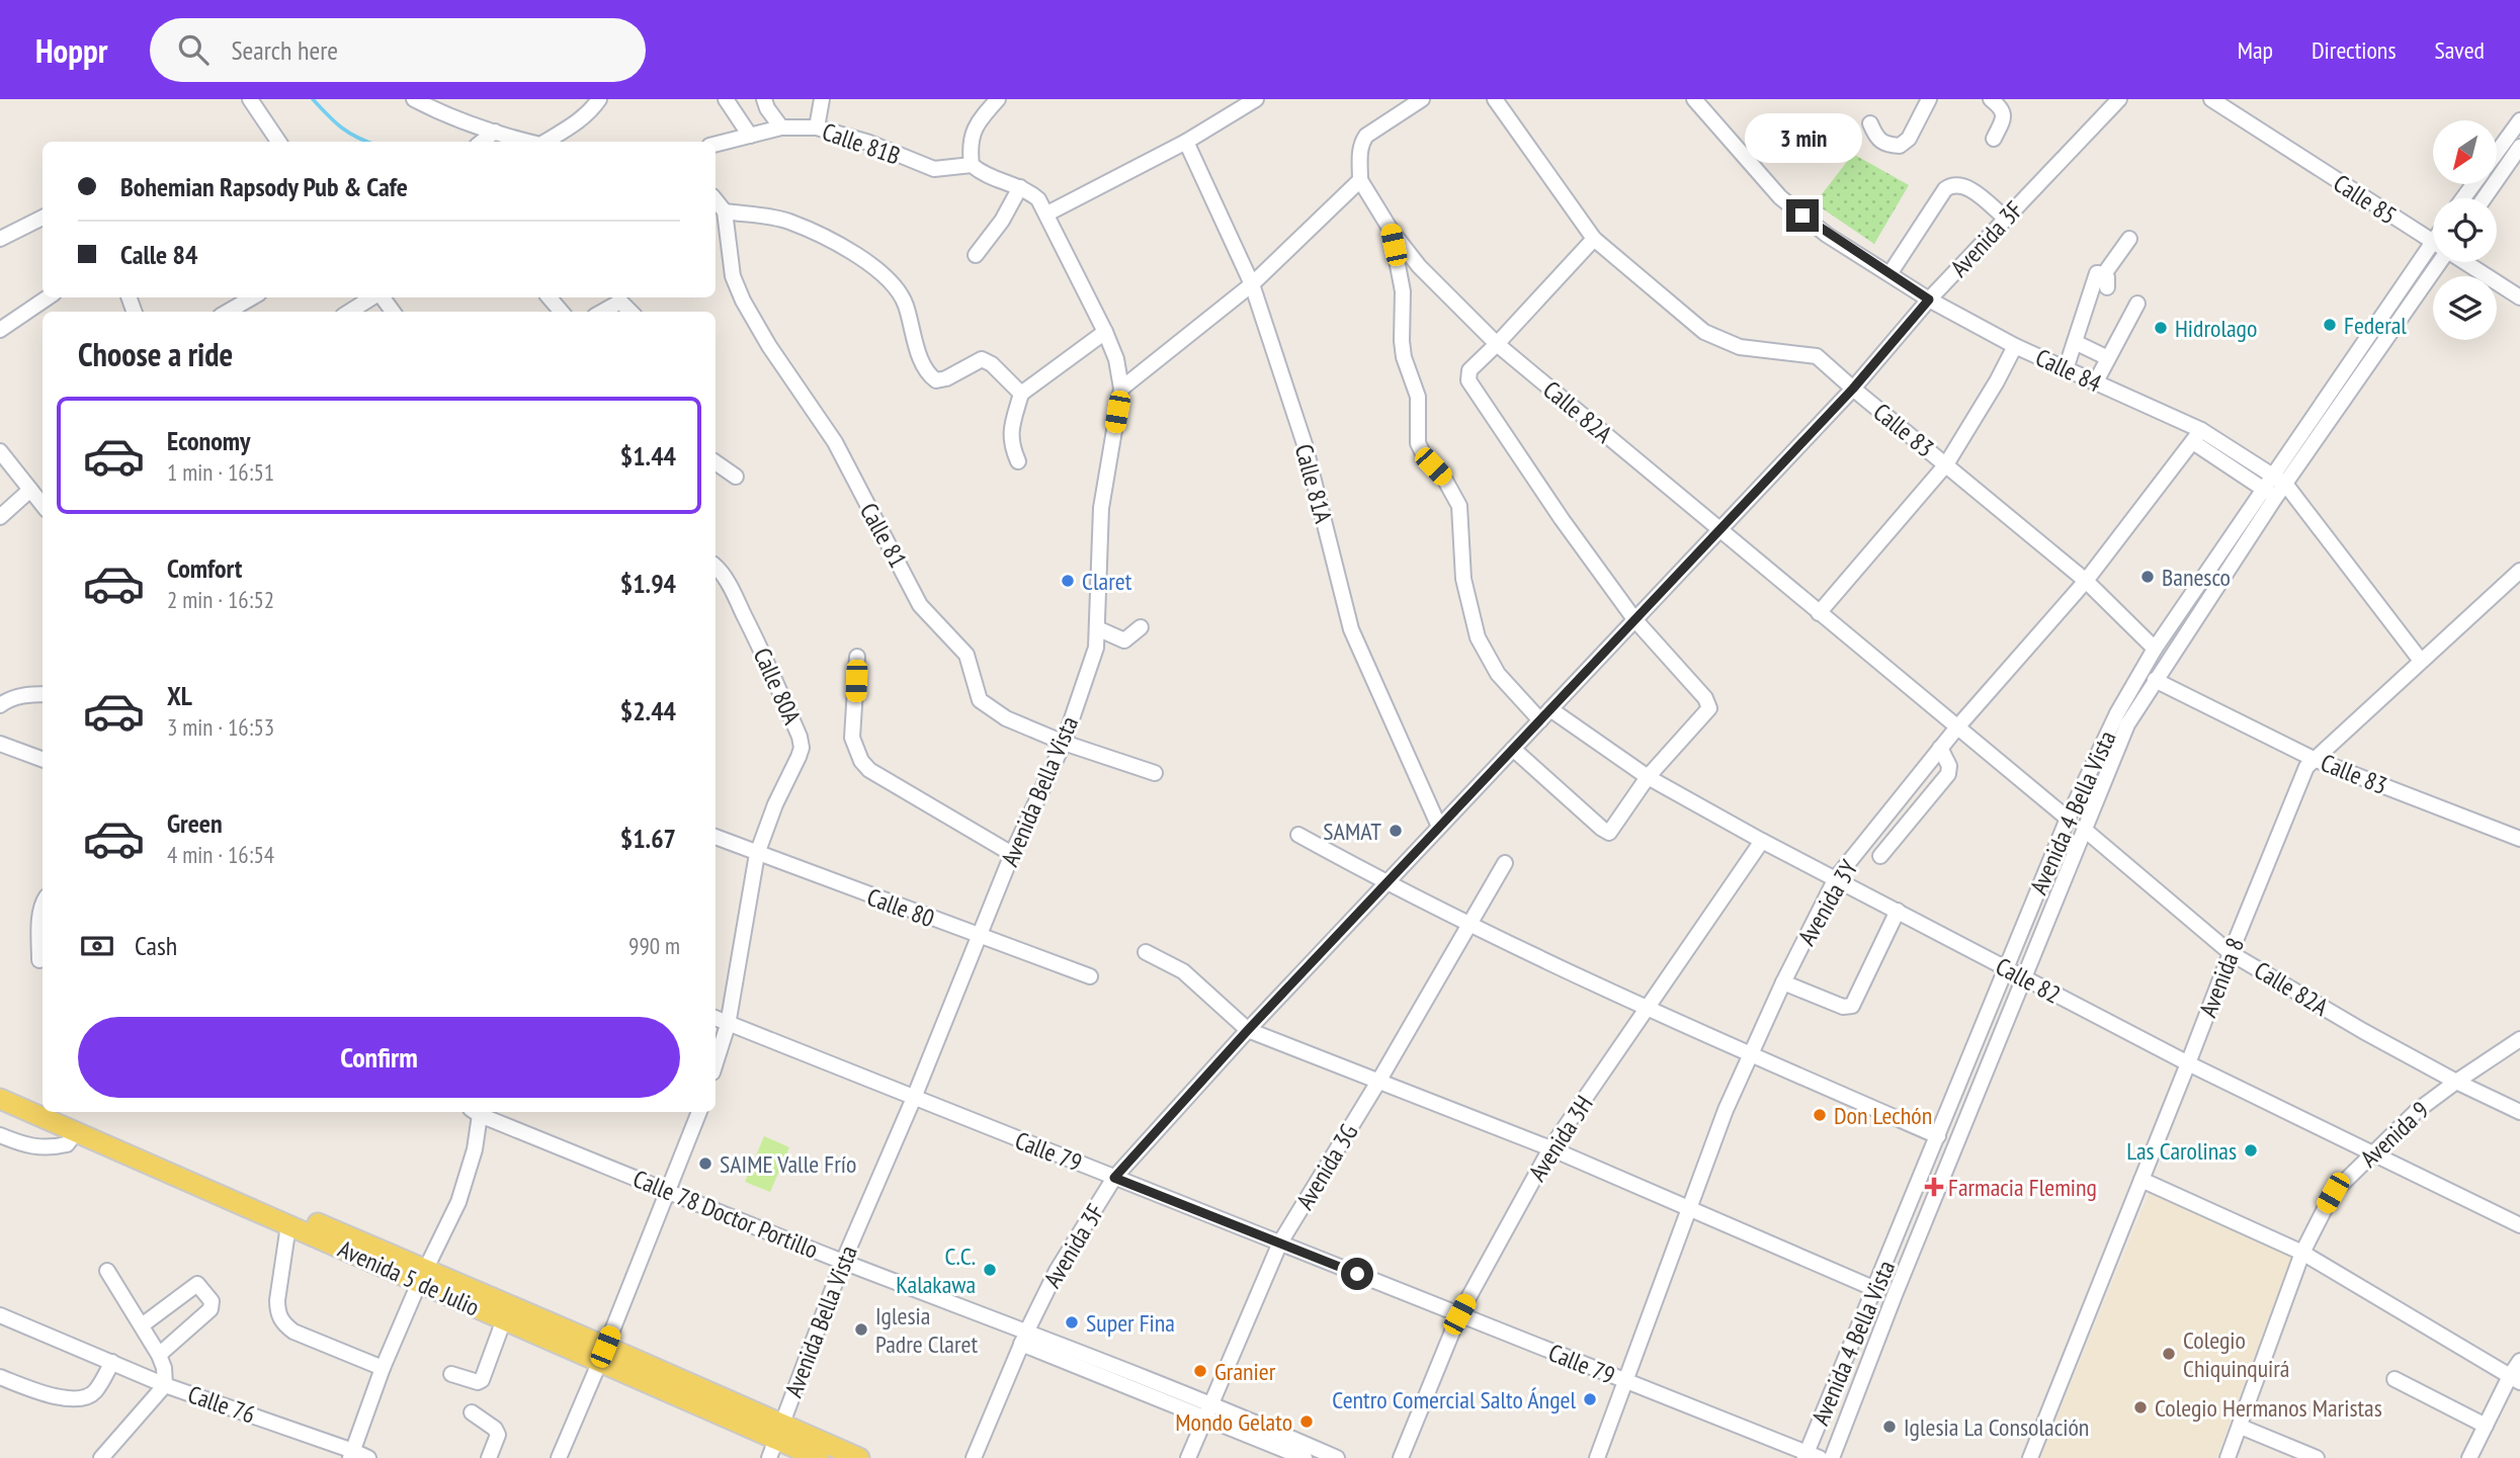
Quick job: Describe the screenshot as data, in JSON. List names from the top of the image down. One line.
{"streets":{"main road":["Avenida 5 de Julio"],"street":["Calle 81B","Calle 85","Avenida 3F","Calle 84","Calle 82A","Calle 83","Calle 81A","Calle 81","Calle 80A","Avenida Bella Vista","Avenida 4 Bella Vista","Avenida 3Y","Calle 80","Avenida 8","Calle 82","Avenida 9","Avenida 3H","Calle 79","Avenida 3G","Calle 78 Doctor Portillo","Calle 76"]},"crossings":[["Calle 81B","Avenida Bella Vista"],["Calle 85","Avenida 4 Bella Vista"],["Avenida 3F","Calle 84"],["Avenida 3F","Calle 82A"],["Avenida 3F","Calle 83"],["Avenida 3F","Calle 81A"],["Avenida 3F","Calle 82"],["Avenida 3F","Calle 79"],["Avenida 3F","Calle 78 Doctor Portillo"],["Calle 84","Avenida 4 Bella Vista"],["Calle 84","Avenida 3Y"],["Calle 84","Avenida 8"],["Calle 82A","Avenida 4 Bella Vista"],["Calle 82A","Avenida 3Y"],["Calle 82A","Avenida 8"],["Calle 82A","Avenida 9"],["Calle 83","Avenida 4 Bella Vista"],["Calle 83","Avenida 3Y"],["Calle 83","Avenida 8"],["Calle 81","Avenida Bella Vista"],["Calle 80A","Calle 80"],["Calle 80A","Calle 79"],["Avenida Bella Vista","Calle 80"],["Avenida Bella Vista","Calle 79"],["Avenida Bella Vista","Calle 78 Doctor Portillo"],["Avenida Bella Vista","Avenida 5 de Julio"],["Avenida 4 Bella Vista","Calle 82"],["Avenida 4 Bella Vista","Calle 79"],["Avenida 3Y","Calle 82"],["Avenida 3Y","Calle 79"],["Avenida 8","Calle 82"],["Calle 82","Avenida 9"],["Calle 82","Avenida 3H"],["Avenida 3H","Calle 79"],["Calle 79","Avenida 3G"],["Avenida 3G","Calle 78 Doctor Portillo"]],"places":{"other":["Federal","Hidrolago","Banesco","Claret","SAMAT","Don Lechón","Las Carolinas","SAIME Valle Frío","C.C. Kalakawa","Super Fina","Iglesia Padre Claret","Colegio Chiquinquirá","Granier","Centro Comercial Salto Ángel","Colegio Hermanos Maristas","Mondo Gelato","Iglesia La Consolación"],"health":["Farmacia Fleming"]},"north":"bottom left","page":{"header":"Hoppr","search":"Search here","nav":["Map","Directions","Saved"],"bubble":"3 min","banner":["Bohemian Rapsody Pub & Cafe","Calle 84"],"heading":"Choose a ride","list":[{"name":"Economy","note":"1 min · 16:51","value":"$1.44"},{"name":"Comfort","note":"2 min · 16:52","value":"$1.94"},{"name":"XL","note":"3 min · 16:53","value":"$2.44"},{"name":"Green","note":"4 min · 16:54","value":"$1.67"}],"pay":["Cash","990 m"],"buttons":"Confirm"}}
